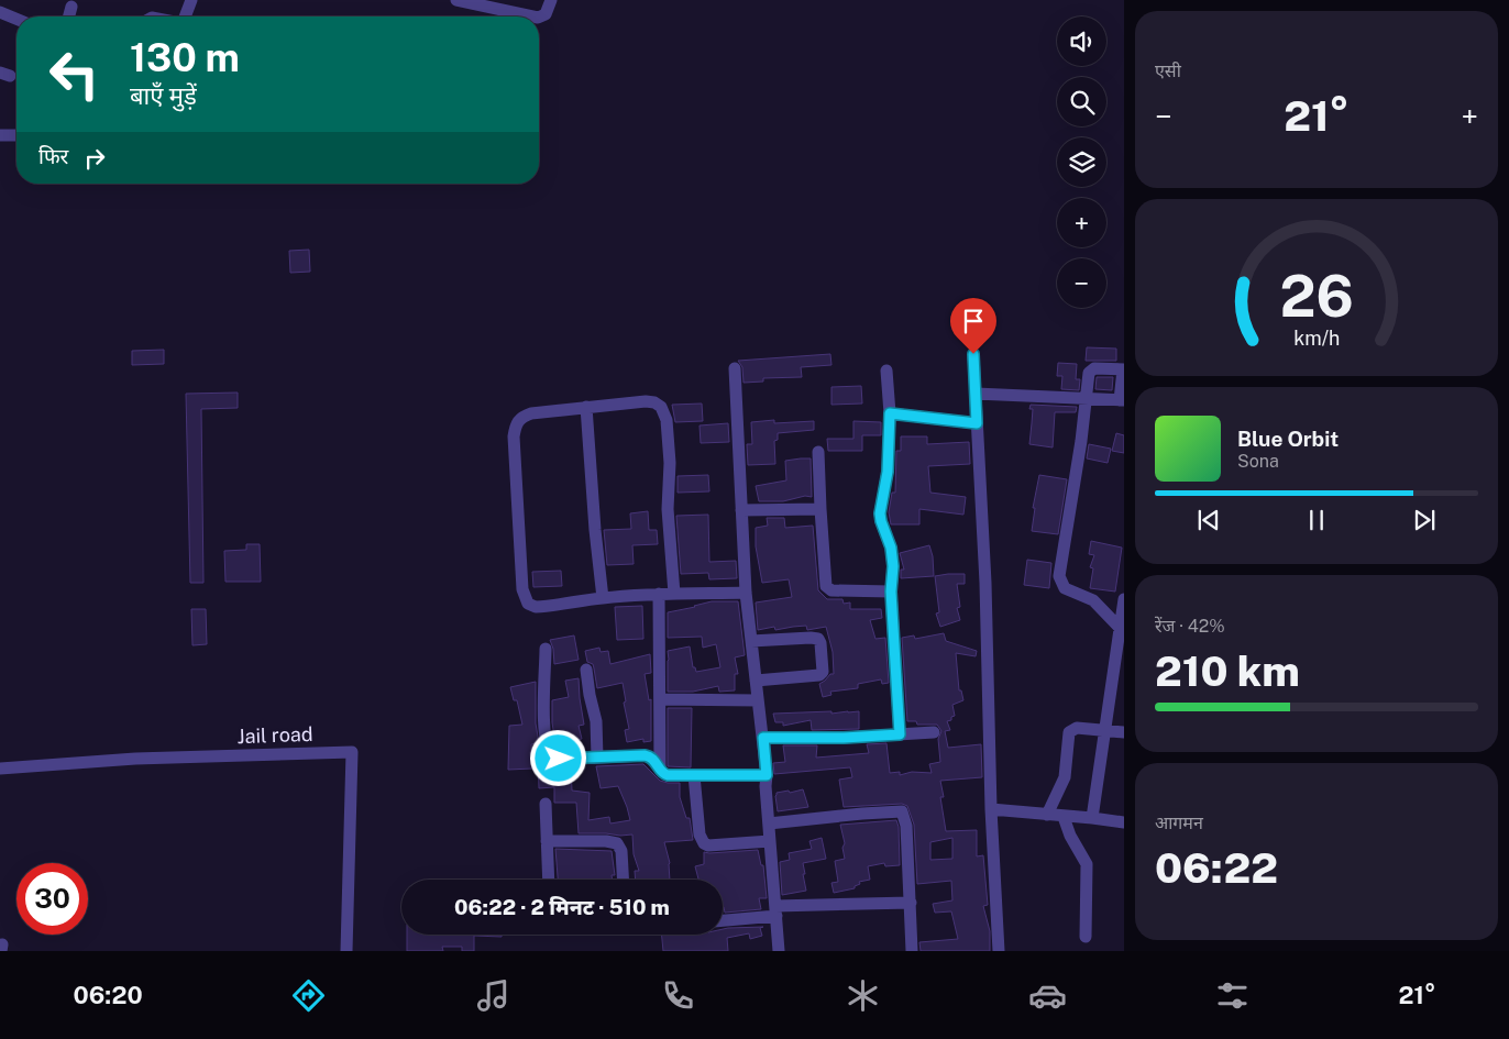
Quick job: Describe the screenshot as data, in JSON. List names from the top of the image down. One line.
{"streets":{"street":["Jail road"]},"page":{"tile":["एसी",["रेंज · 42%","210 km"],["आगमन","06:22"]],"map_buttons":["+","−"],"turn":["130 m","बाएँ मुड़ें"],"heat":["−","21°","+"],"then":"फिर","song":["Blue Orbit","Sona"],"limit":"30","trip":"06:22 · 2 मिनट · 510 m","tabs":["06:20","21°"],"gauge":["26","km/h"]}}
